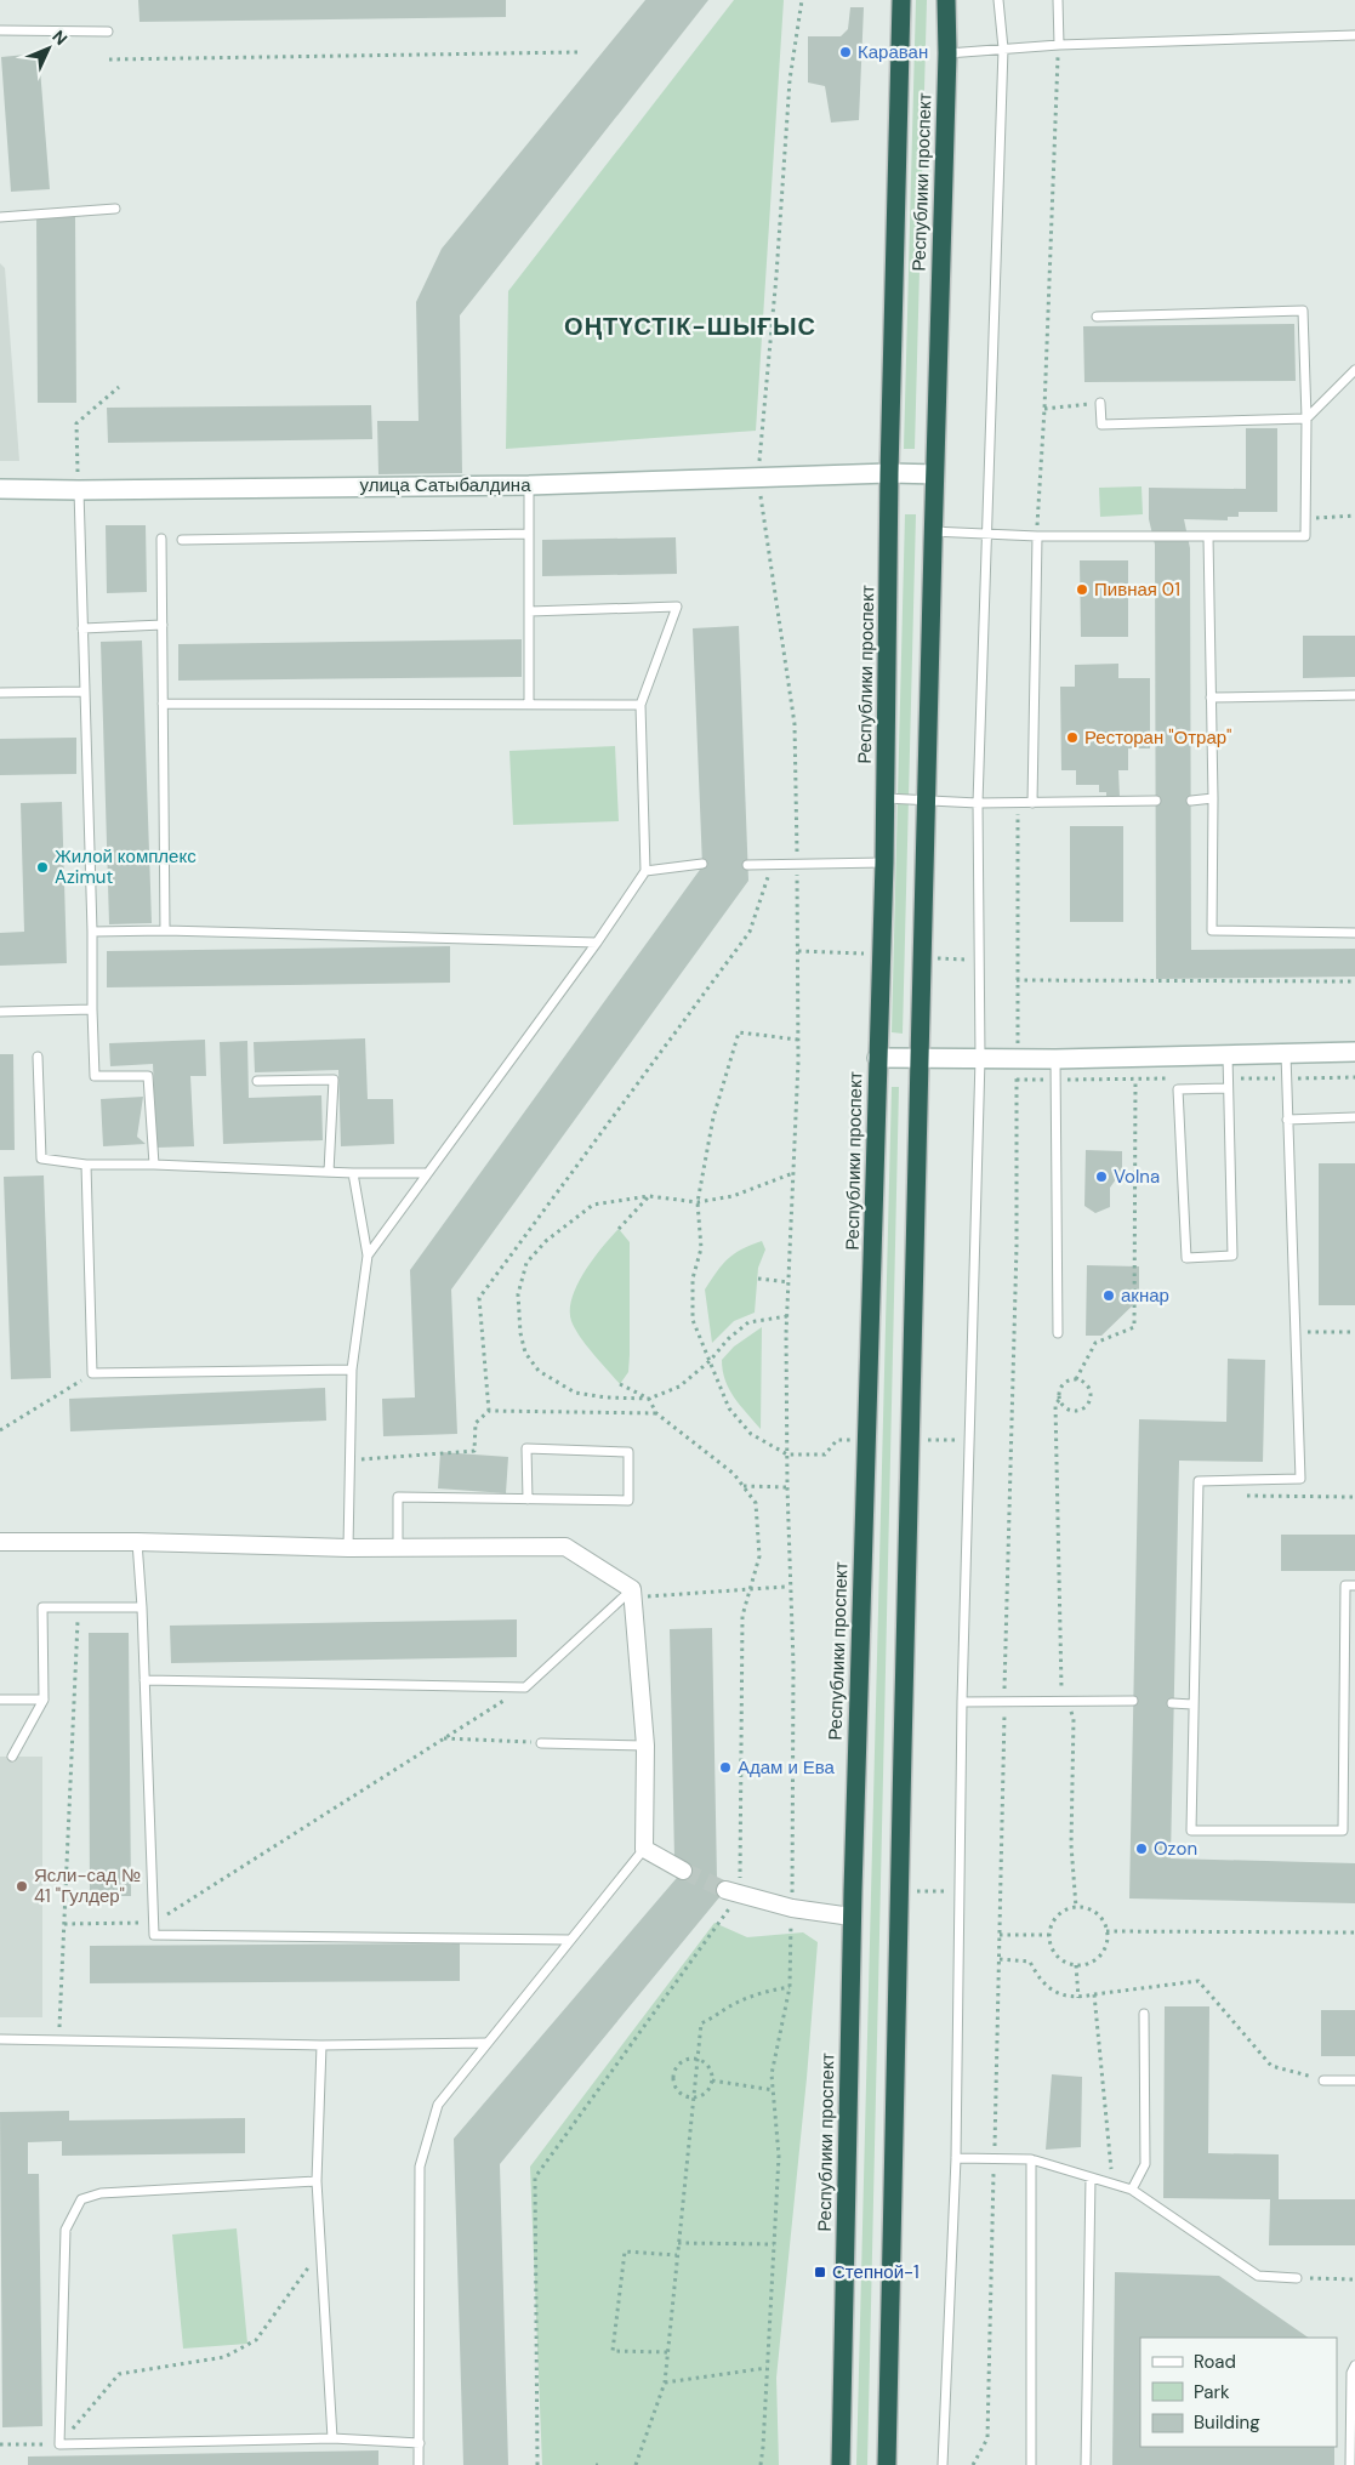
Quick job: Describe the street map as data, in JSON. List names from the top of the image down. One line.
{"streets":{"highway":["Республики проспект"],"street":["улица Сатыбалдина"]},"crossings":[["Республики проспект","улица Сатыбалдина"]],"districts":["ОҢТҮСТІК-ШЫҒЫС"],"places":{"other":["Караван","Пивная 01","Ресторан \"Отрар\"","Жилой комплекс Azimut","Volna","акнар","Адам и Ева","Ozon","Ясли-сад № 41 \"Гулдер\""],"transit":["Степной-1"]},"legend":["Road","Park","Building"],"north":"top right"}
